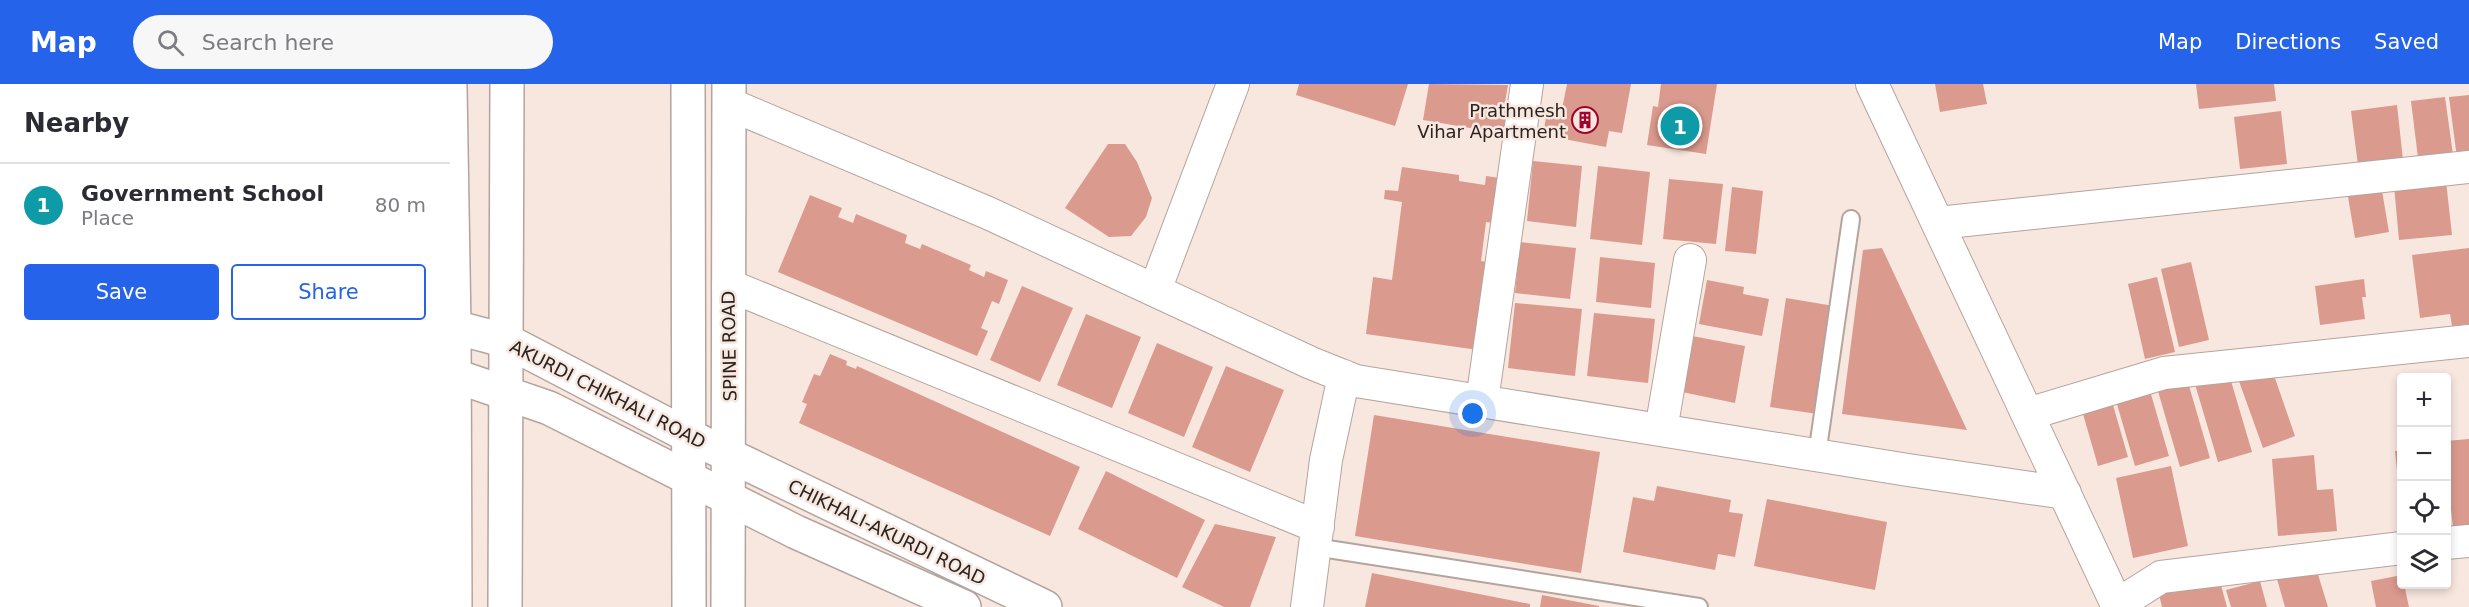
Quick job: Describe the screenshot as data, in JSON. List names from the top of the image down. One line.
{"streets":{"main road":["SPINE ROAD","AKURDI CHIKHALI ROAD","CHIKHALI-AKURDI ROAD"]},"crossings":[["SPINE ROAD","AKURDI CHIKHALI ROAD"],["SPINE ROAD","CHIKHALI-AKURDI ROAD"],["AKURDI CHIKHALI ROAD","CHIKHALI-AKURDI ROAD"]],"places":{"building":["Prathmesh Vihar Apartment"]},"page":{"header":"Map","search":"Search here","nav":["Map","Directions","Saved"],"heading":"Nearby","pins":"1","list":[{"mark":"1","name":"Government School","note":"Place","value":"80 m"}],"buttons":["Save","Share"],"map_buttons":["+","−"]}}
